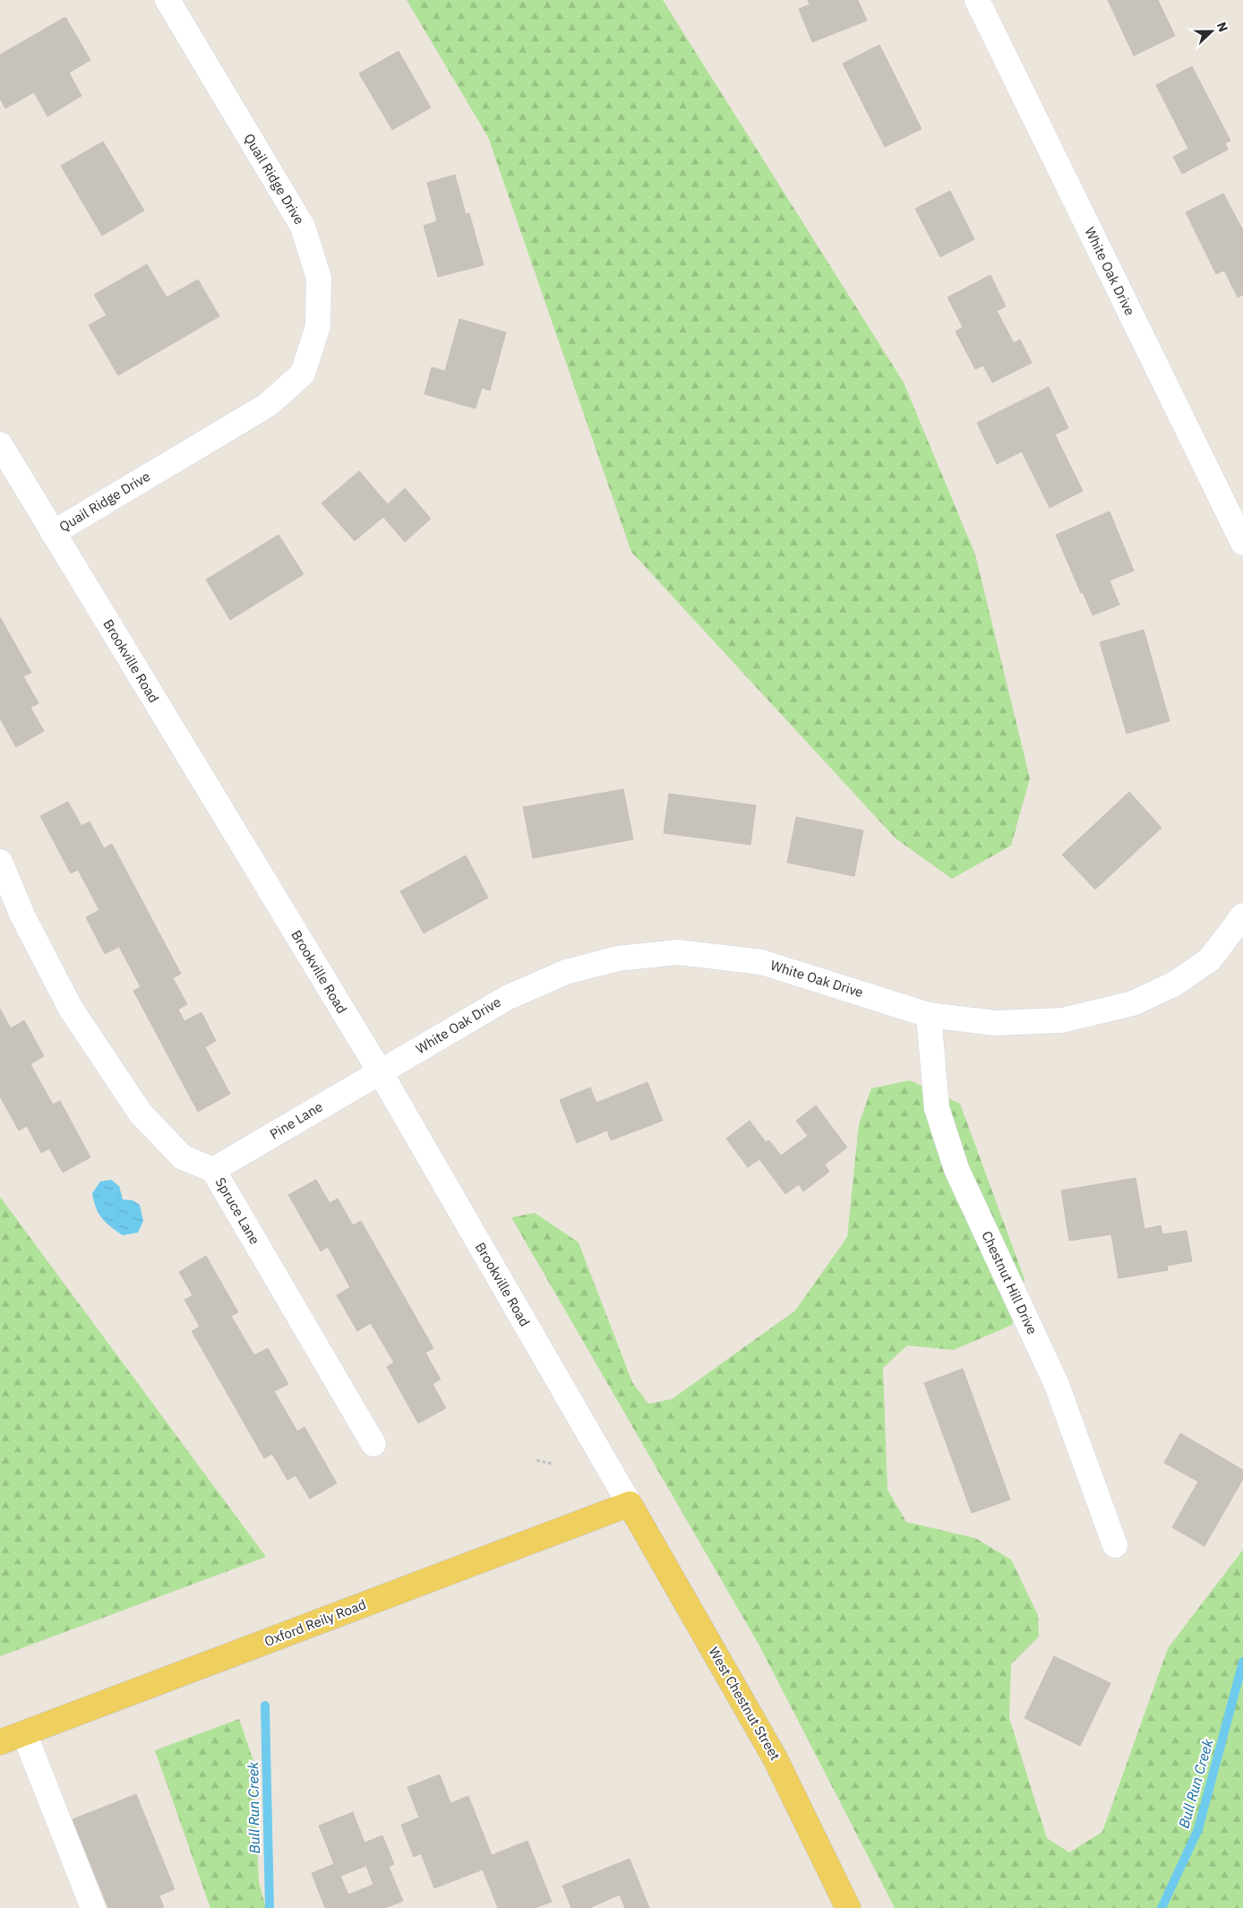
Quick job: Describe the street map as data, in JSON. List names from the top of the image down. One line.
{"streets":{"main road":["Oxford Reily Road","West Chestnut Street"],"street":["Quail Ridge Drive","White Oak Drive","Brookville Road","Pine Lane","Spruce Lane","Chestnut Hill Drive"]},"crossings":[["Quail Ridge Drive","Brookville Road"],["White Oak Drive","Brookville Road"],["White Oak Drive","Pine Lane"],["White Oak Drive","Chestnut Hill Drive"],["Brookville Road","Pine Lane"],["Brookville Road","Oxford Reily Road"],["Brookville Road","West Chestnut Street"],["Pine Lane","Spruce Lane"],["Oxford Reily Road","West Chestnut Street"]],"water":["Bull Run Creek"],"north":"right"}
